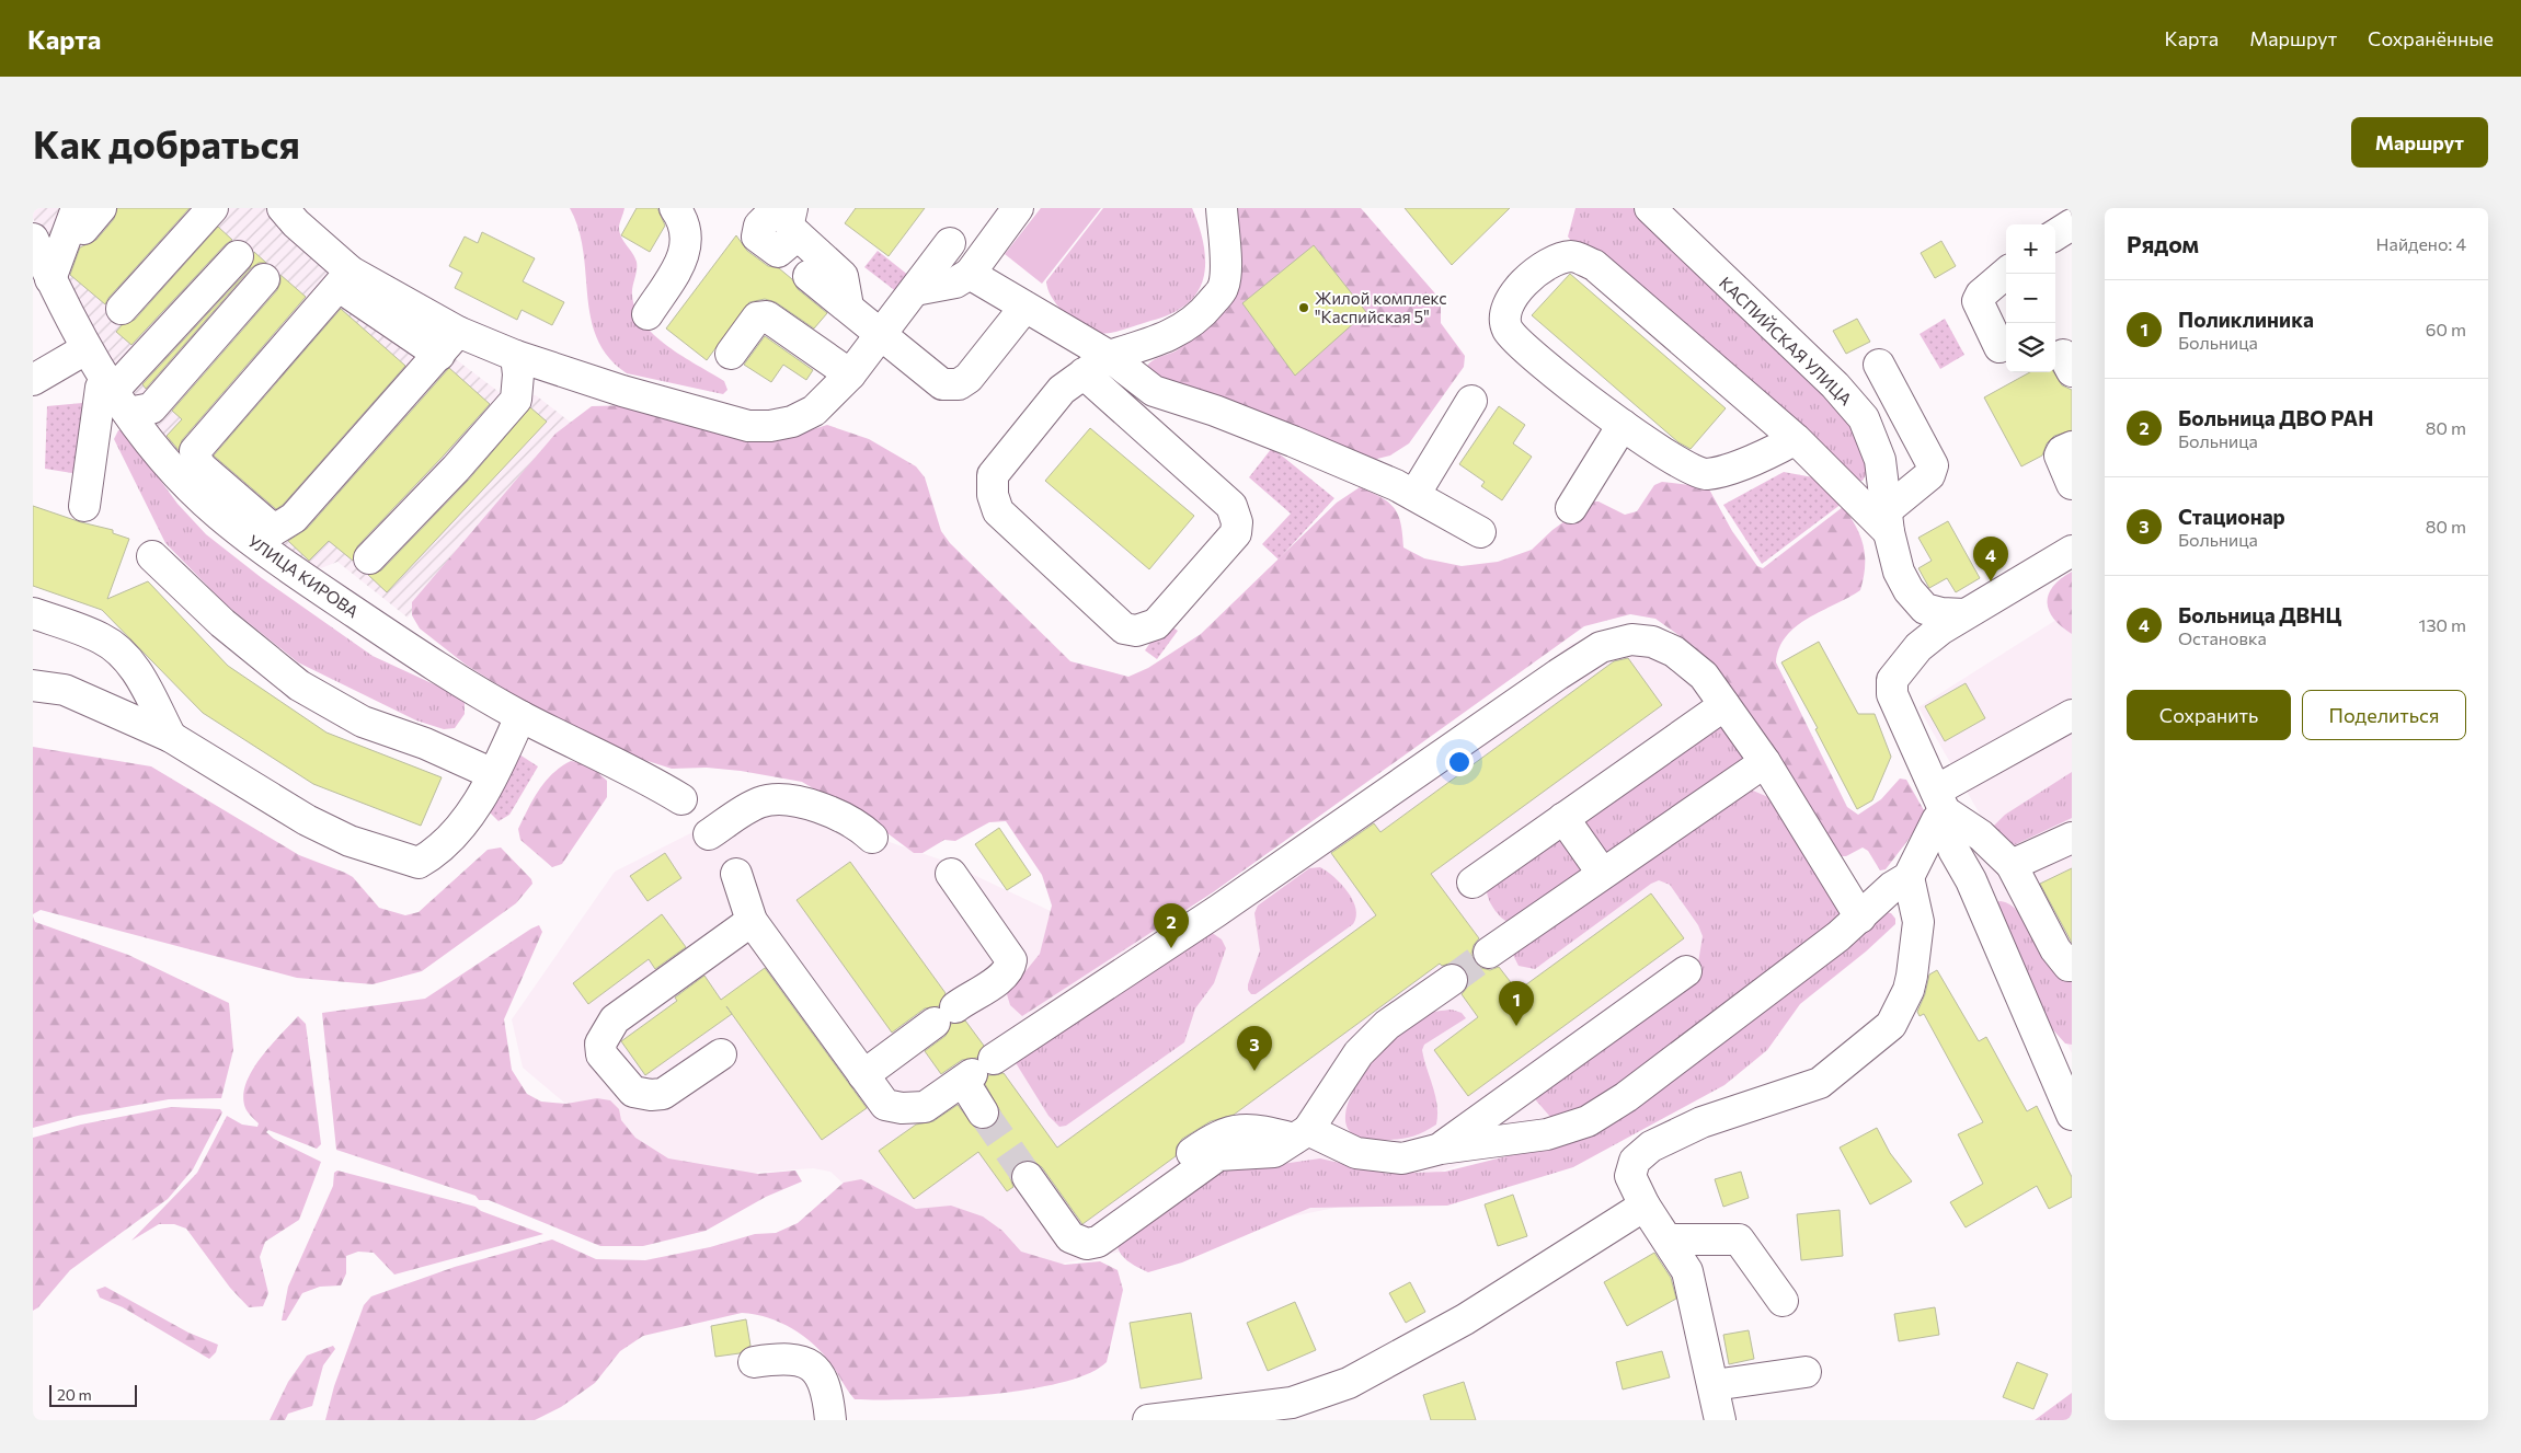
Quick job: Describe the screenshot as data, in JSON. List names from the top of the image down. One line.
{"streets":{"street":["КАСПИЙСКАЯ УЛИЦА","УЛИЦА КИРОВА"]},"places":["Жилой комплекс \"Каспийская 5\""],"scale_bar":"20 m","page":{"header":"Карта","nav":["Карта","Маршрут","Сохранённые"],"buttons":["Маршрут",["Сохранить","Поделиться"]],"title":"Как добраться","heading":["Рядом","Найдено: 4"],"map_buttons":["+","−"],"list":[{"mark":"1","name":"Поликлиника","note":"Больница","value":"60 m"},{"mark":"2","name":"Больница ДВО РАН","note":"Больница","value":"80 m"},{"mark":"3","name":"Стационар","note":"Больница","value":"80 m"},{"mark":"4","name":"Больница ДВНЦ","note":"Остановка","value":"130 m"}],"pins":["4","2","1","3"],"scale":"20 m"}}
